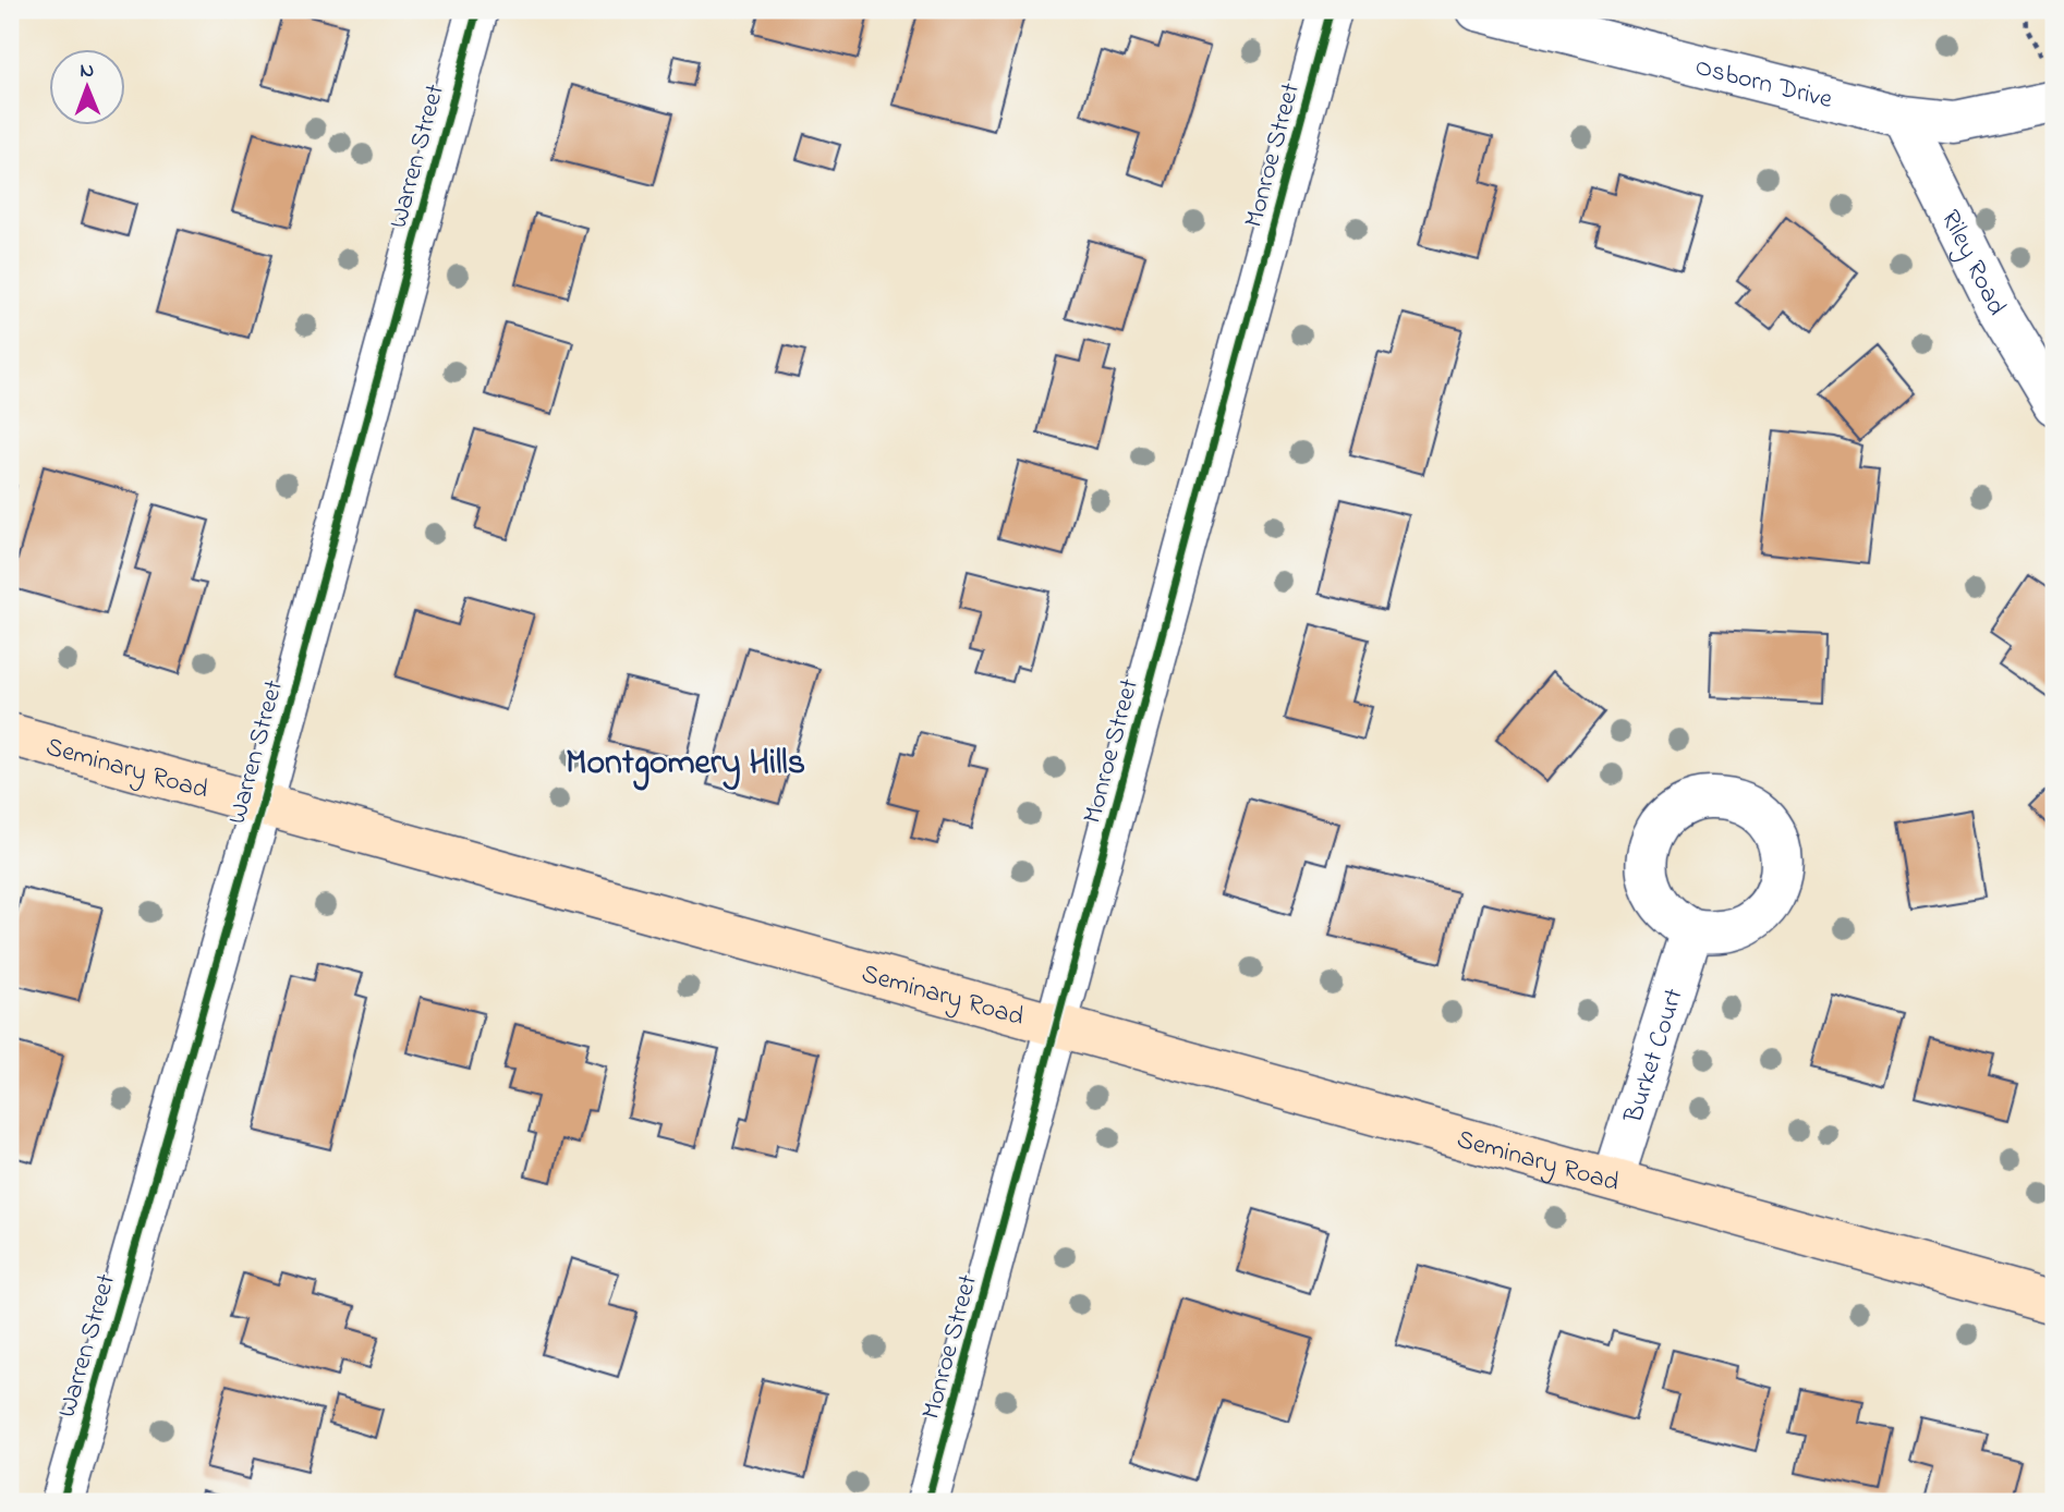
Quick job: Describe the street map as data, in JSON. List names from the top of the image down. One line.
{"streets":{"main road":["Seminary Road"],"street":["Osborn Drive","Monroe Street","Warren Street","Riley Road","Burket Court"]},"crossings":[["Osborn Drive","Riley Road"],["Monroe Street","Seminary Road"],["Warren Street","Seminary Road"],["Seminary Road","Burket Court"]],"districts":["Montgomery Hills"],"north":"top"}
